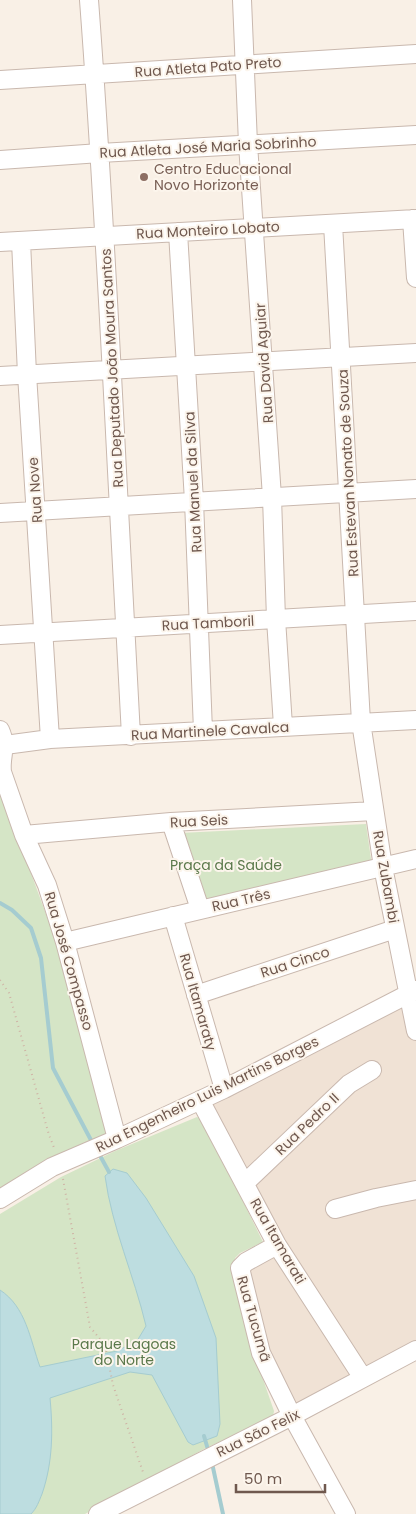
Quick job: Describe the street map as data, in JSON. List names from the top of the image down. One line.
{"streets":{"street":["Rua Atleta Pato Preto","Rua Atleta José Maria Sobrinho","Rua Monteiro Lobato","Rua David Aguiar","Rua Deputado João Moura Santos","Rua Estevan Nonato de Souza","Rua Manuel da Silva","Rua Nove","Rua Tamboril","Rua Martinele Cavalca","Rua Seis","Rua Zubambi","Rua Três","Rua José Compasso","Rua Cinco","Rua Itamaraty","Rua Engenheiro Luis Martins Borges","Rua Pedro II","Rua Itamarati","Rua Tucumã","Rua São Felix"]},"crossings":[["Rua Atleta Pato Preto","Rua David Aguiar"],["Rua Atleta Pato Preto","Rua Deputado João Moura Santos"],["Rua Atleta José Maria Sobrinho","Rua David Aguiar"],["Rua Atleta José Maria Sobrinho","Rua Deputado João Moura Santos"],["Rua Monteiro Lobato","Rua David Aguiar"],["Rua Monteiro Lobato","Rua Deputado João Moura Santos"],["Rua Monteiro Lobato","Rua Estevan Nonato de Souza"],["Rua Monteiro Lobato","Rua Manuel da Silva"],["Rua Monteiro Lobato","Rua Nove"],["Rua David Aguiar","Rua Tamboril"],["Rua David Aguiar","Rua Martinele Cavalca"],["Rua Deputado João Moura Santos","Rua Tamboril"],["Rua Deputado João Moura Santos","Rua Martinele Cavalca"],["Rua Estevan Nonato de Souza","Rua Tamboril"],["Rua Estevan Nonato de Souza","Rua Martinele Cavalca"],["Rua Estevan Nonato de Souza","Rua Zubambi"],["Rua Manuel da Silva","Rua Tamboril"],["Rua Manuel da Silva","Rua Martinele Cavalca"],["Rua Nove","Rua Tamboril"],["Rua Nove","Rua Martinele Cavalca"],["Rua Martinele Cavalca","Rua Zubambi"],["Rua Martinele Cavalca","Rua José Compasso"],["Rua Seis","Rua Zubambi"],["Rua Seis","Rua José Compasso"],["Rua Zubambi","Rua Três"],["Rua Zubambi","Rua Cinco"],["Rua Zubambi","Rua Engenheiro Luis Martins Borges"],["Rua Três","Rua José Compasso"],["Rua Três","Rua Itamaraty"],["Rua José Compasso","Rua Engenheiro Luis Martins Borges"],["Rua Cinco","Rua Itamaraty"],["Rua Itamaraty","Rua Engenheiro Luis Martins Borges"],["Rua Engenheiro Luis Martins Borges","Rua Itamarati"],["Rua Pedro II","Rua Itamarati"],["Rua Itamarati","Rua Tucumã"],["Rua Itamarati","Rua São Felix"],["Rua Tucumã","Rua São Felix"]],"parks":["Praça da Saúde","Parque Lagoas do Norte"],"places":["Centro Educacional Novo Horizonte"],"scale_bar":"50 m"}
